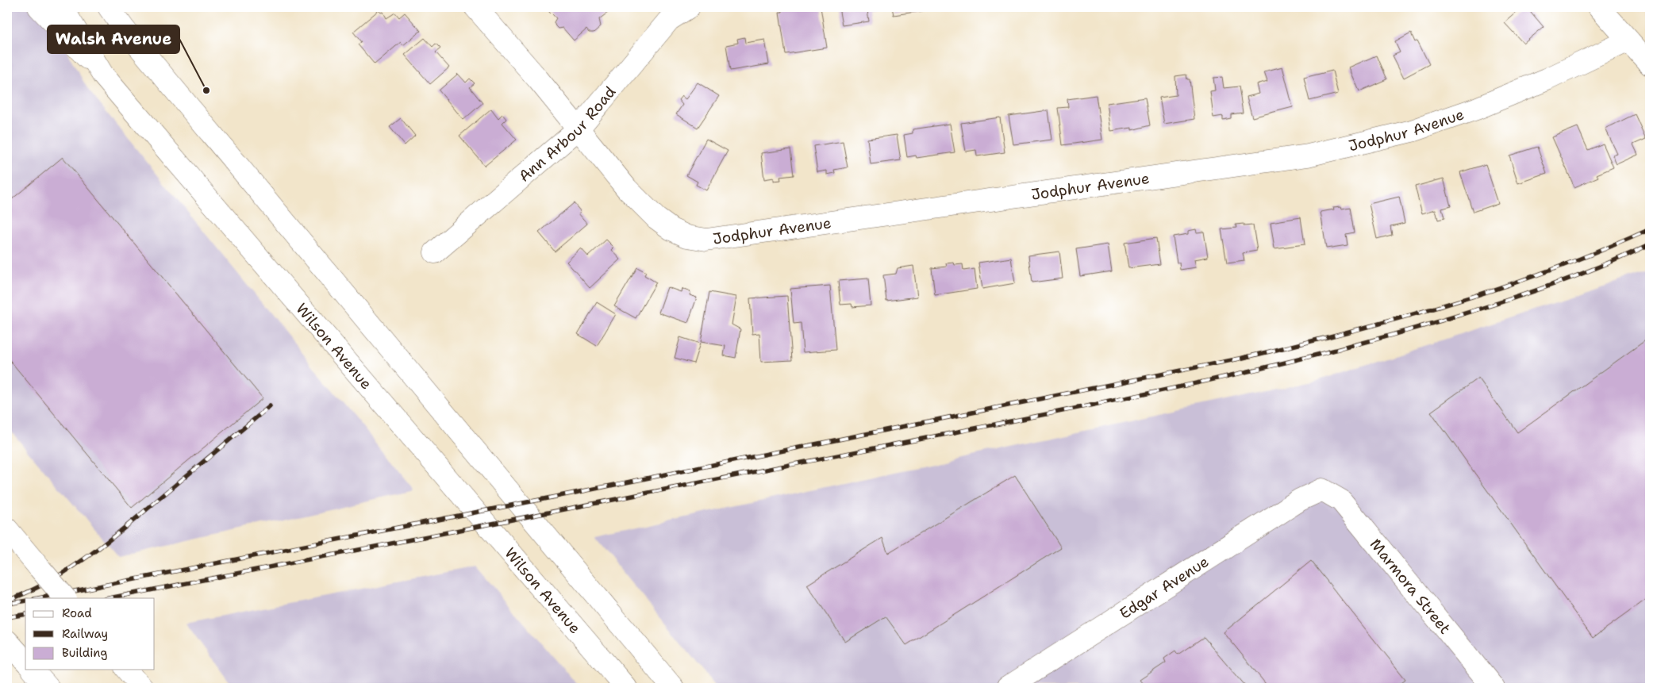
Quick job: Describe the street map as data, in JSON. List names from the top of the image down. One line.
{"streets":{"main road":["Jodphur Avenue","Ann Arbour Road","Wilson Avenue","Marmora Street","Edgar Avenue"]},"crossings":[["Jodphur Avenue","Ann Arbour Road"],["Marmora Street","Edgar Avenue"]],"places":["Walsh Avenue"],"legend":["Road","Railway","Building"]}
